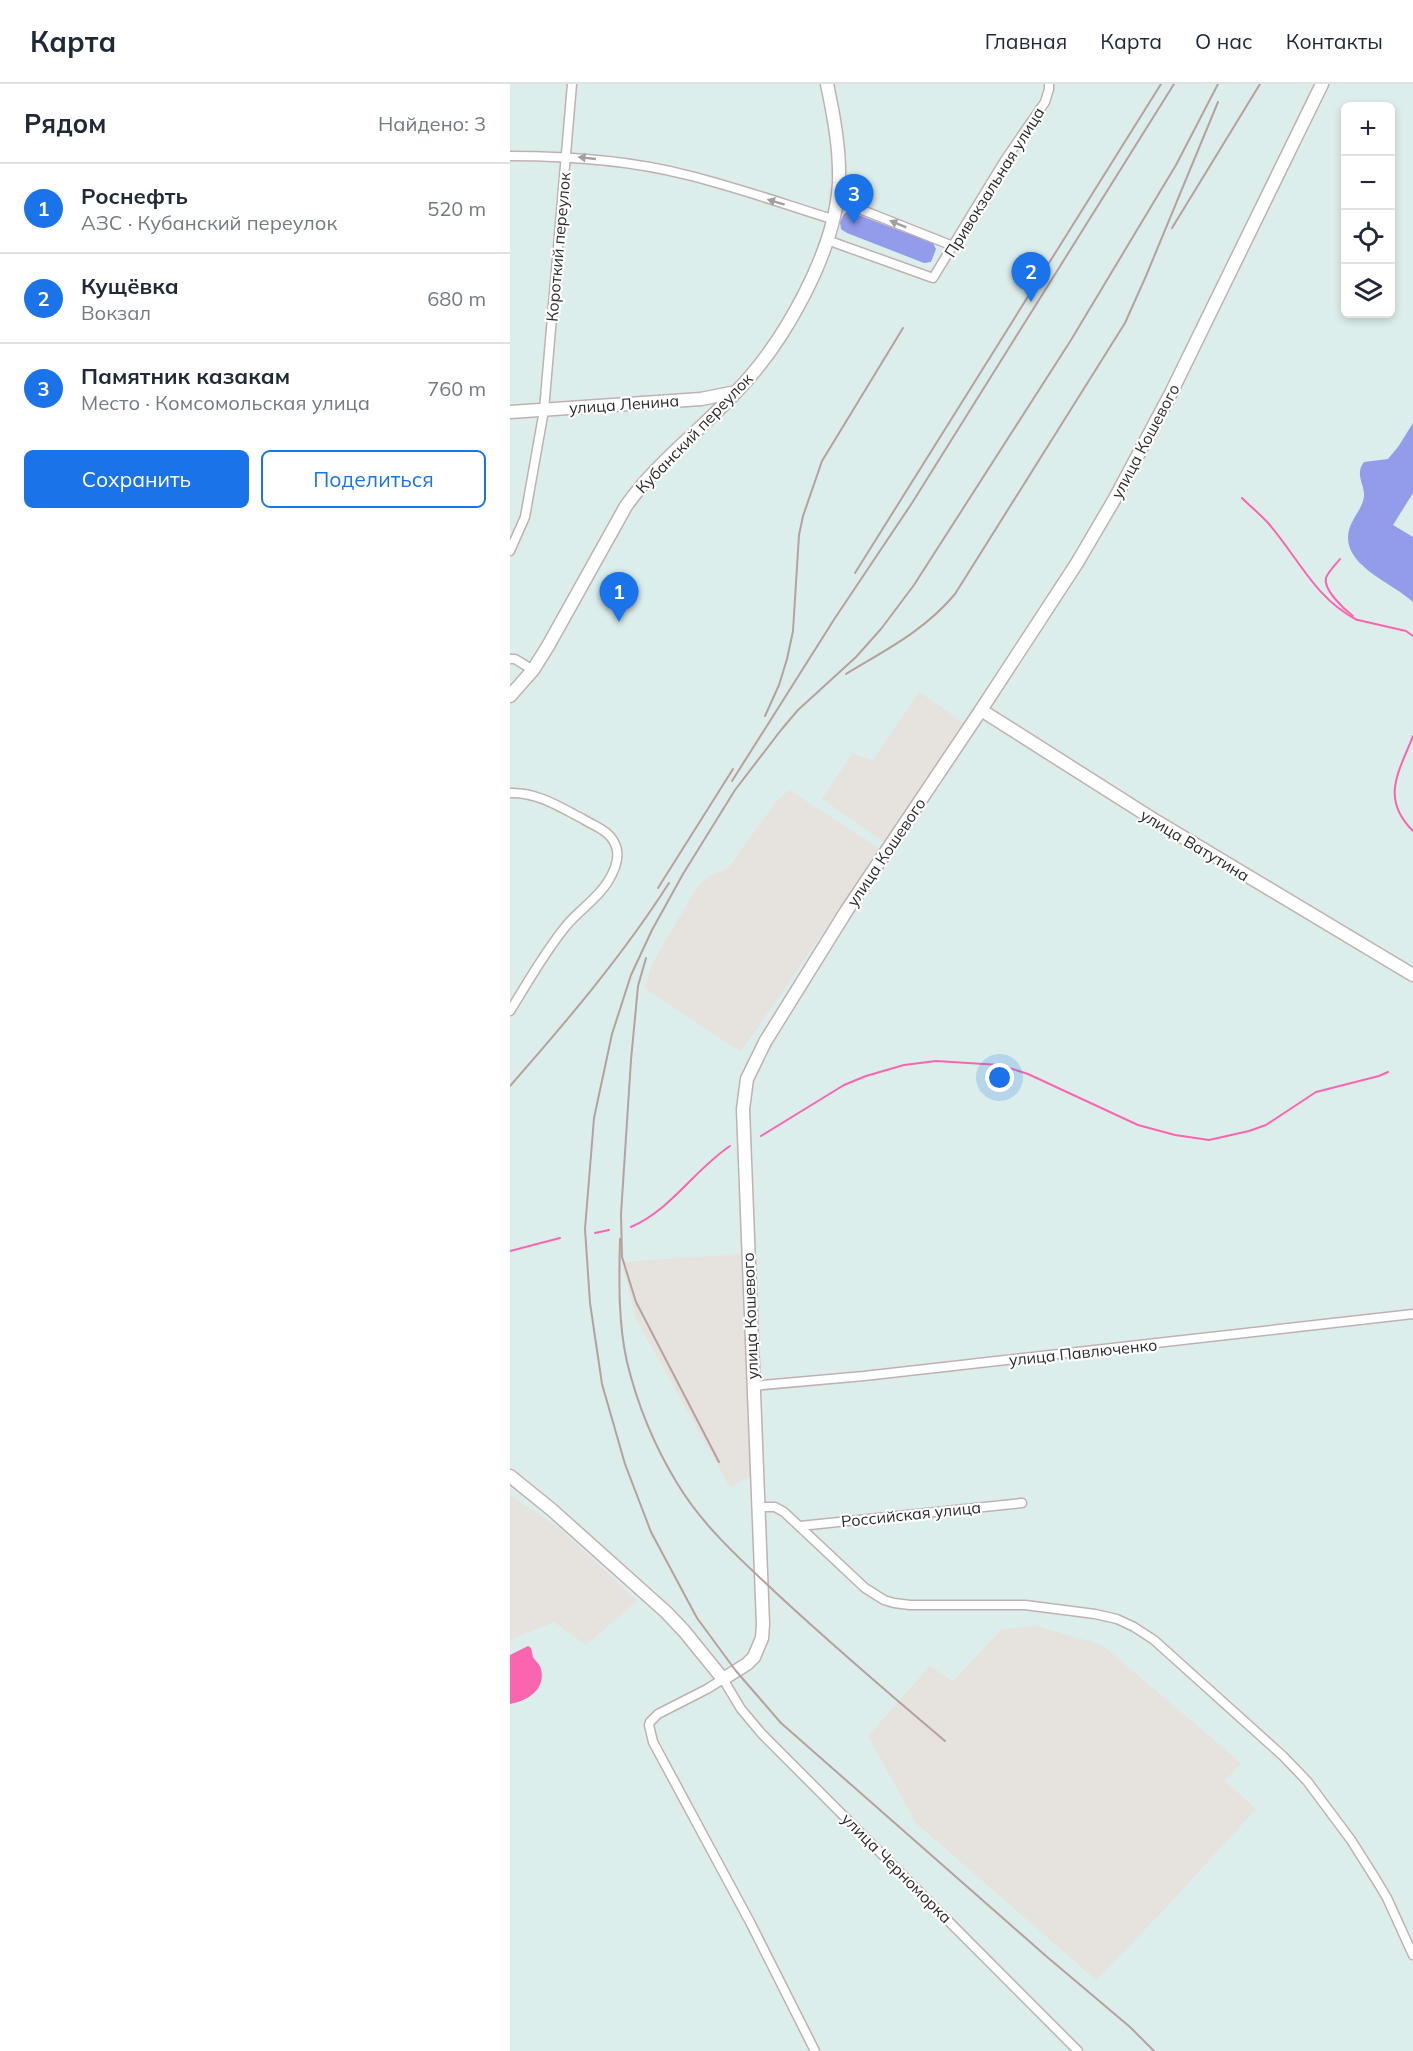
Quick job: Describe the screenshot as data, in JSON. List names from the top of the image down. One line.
{"streets":{"street":["Привокзальная улица","Короткий переулок","улица Ленина","Кубанский переулок","улица Кошевого","улица Ватутина","улица Павлюченко","Российская улица","улица Черноморка"]},"crossings":[["Привокзальная улица","Кубанский переулок"],["Короткий переулок","улица Ленина"],["улица Ленина","Кубанский переулок"],["улица Кошевого","улица Ватутина"],["улица Кошевого","улица Павлюченко"],["улица Кошевого","улица Черноморка"]],"page":{"header":"Карта","nav":["Главная","Карта","О нас","Контакты"],"heading":["Рядом","Найдено: 3"],"map_buttons":["+","−"],"list":[{"mark":"1","name":"Роснефть","note":"АЗС · Кубанский переулок","value":"520 m"},{"mark":"2","name":"Кущёвка","note":"Вокзал","value":"680 m"},{"mark":"3","name":"Памятник казакам","note":"Место · Комсомольская улица","value":"760 m"}],"pins":["3","2","1"],"buttons":["Сохранить","Поделиться"]}}
